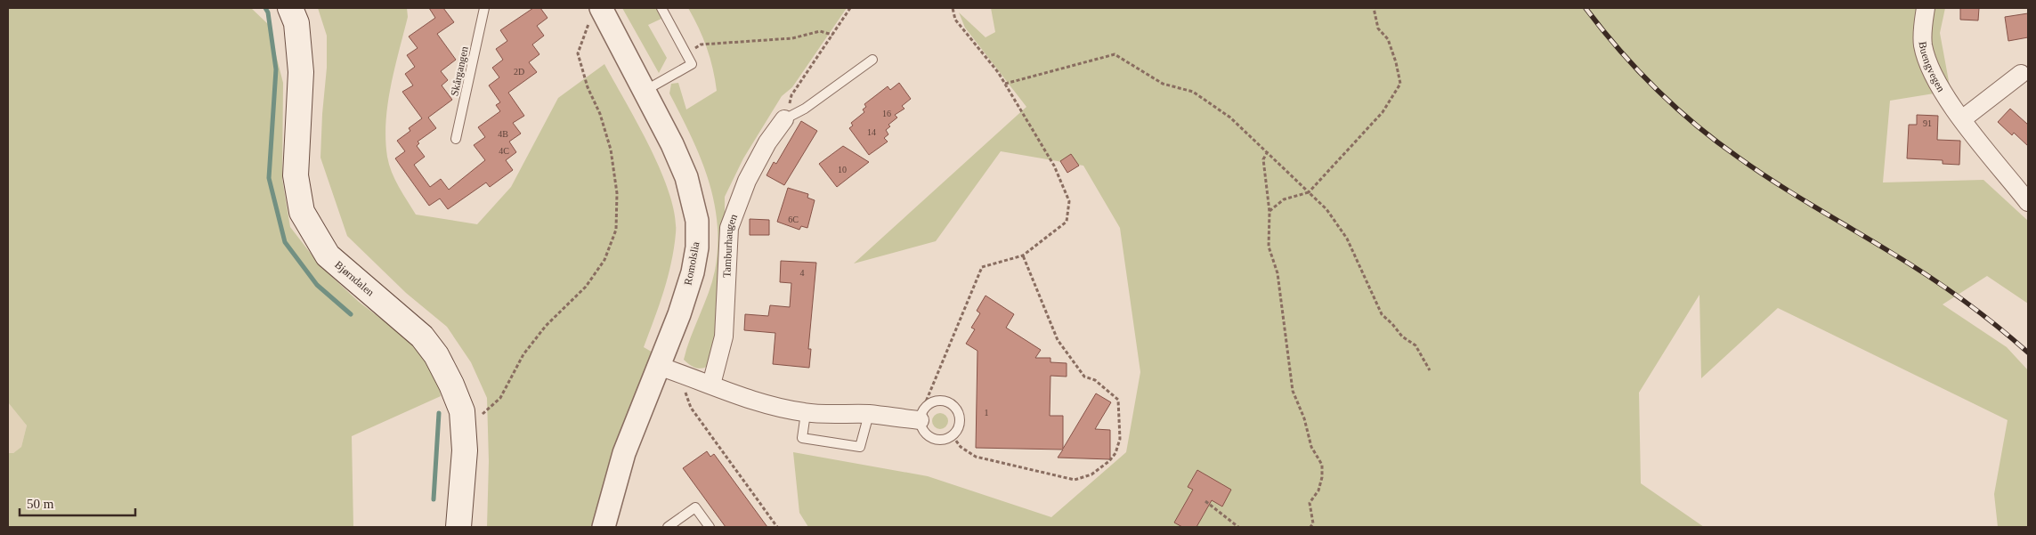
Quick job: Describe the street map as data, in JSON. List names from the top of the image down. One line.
{"streets":{"main road":["Bjørndalen"],"street":["Buengvegen","Tamburhaugen","Romolslia"],"lane":["Skårgangen"]},"house_numbers":["2D","16","91","14","4B","4C","10","6C","4","1"],"scale_bar":"50 m"}
